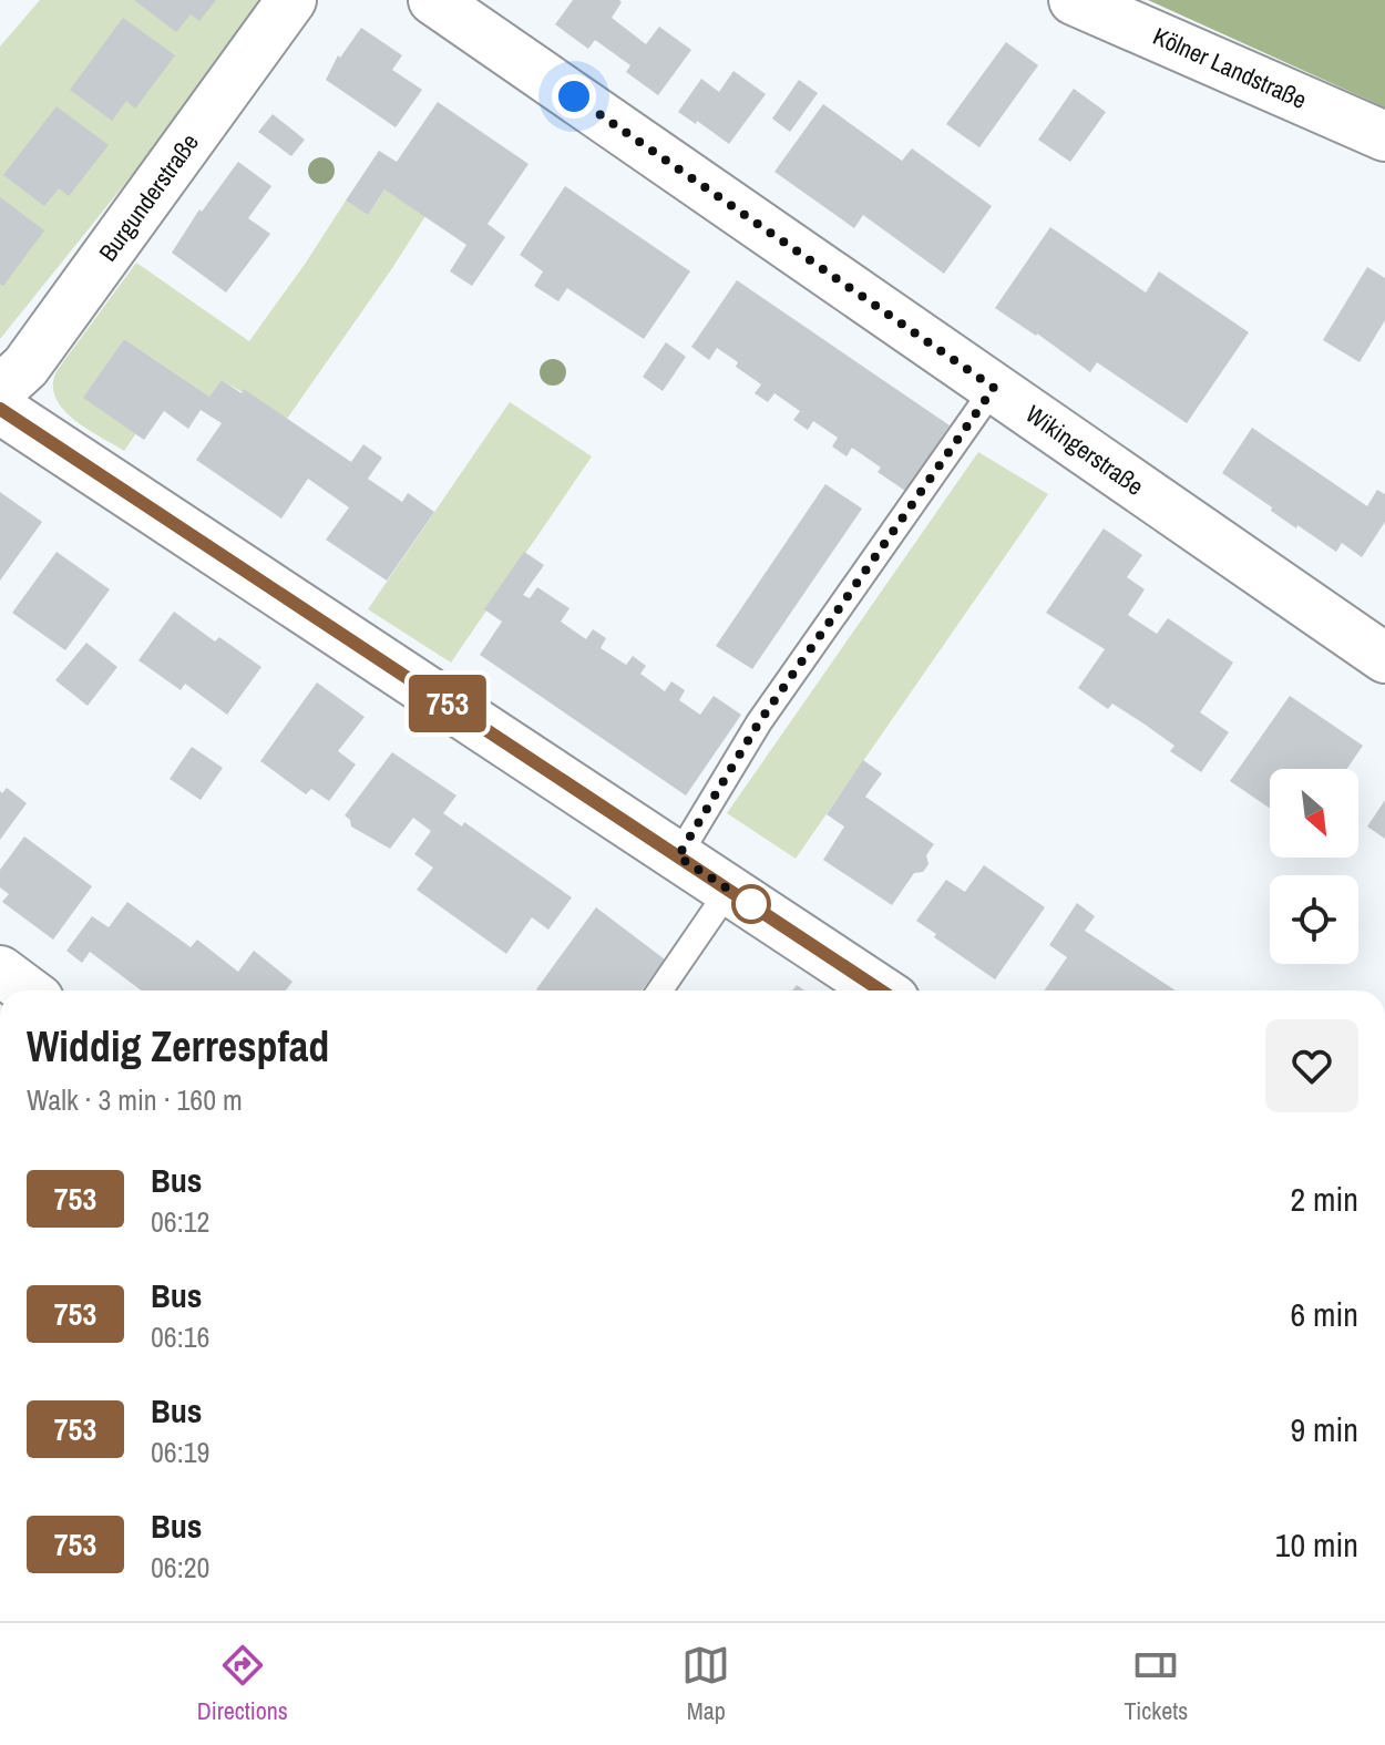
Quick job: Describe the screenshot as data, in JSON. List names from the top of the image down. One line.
{"streets":{"street":["Kölner Landstraße","Burgunderstraße","Wikingerstraße"]},"lines":["bus line 753"],"north":"bottom right","page":{"on_map":"753","heading":["Widdig Zerrespfad","Walk · 3 min · 160 m"],"list":[{"mark":"753","name":"Bus","note":"06:12","value":"2 min"},{"mark":"753","name":"Bus","note":"06:16","value":"6 min"},{"mark":"753","name":"Bus","note":"06:19","value":"9 min"},{"mark":"753","name":"Bus","note":"06:20","value":"10 min"}],"tabs":["Directions","Map","Tickets"]}}
